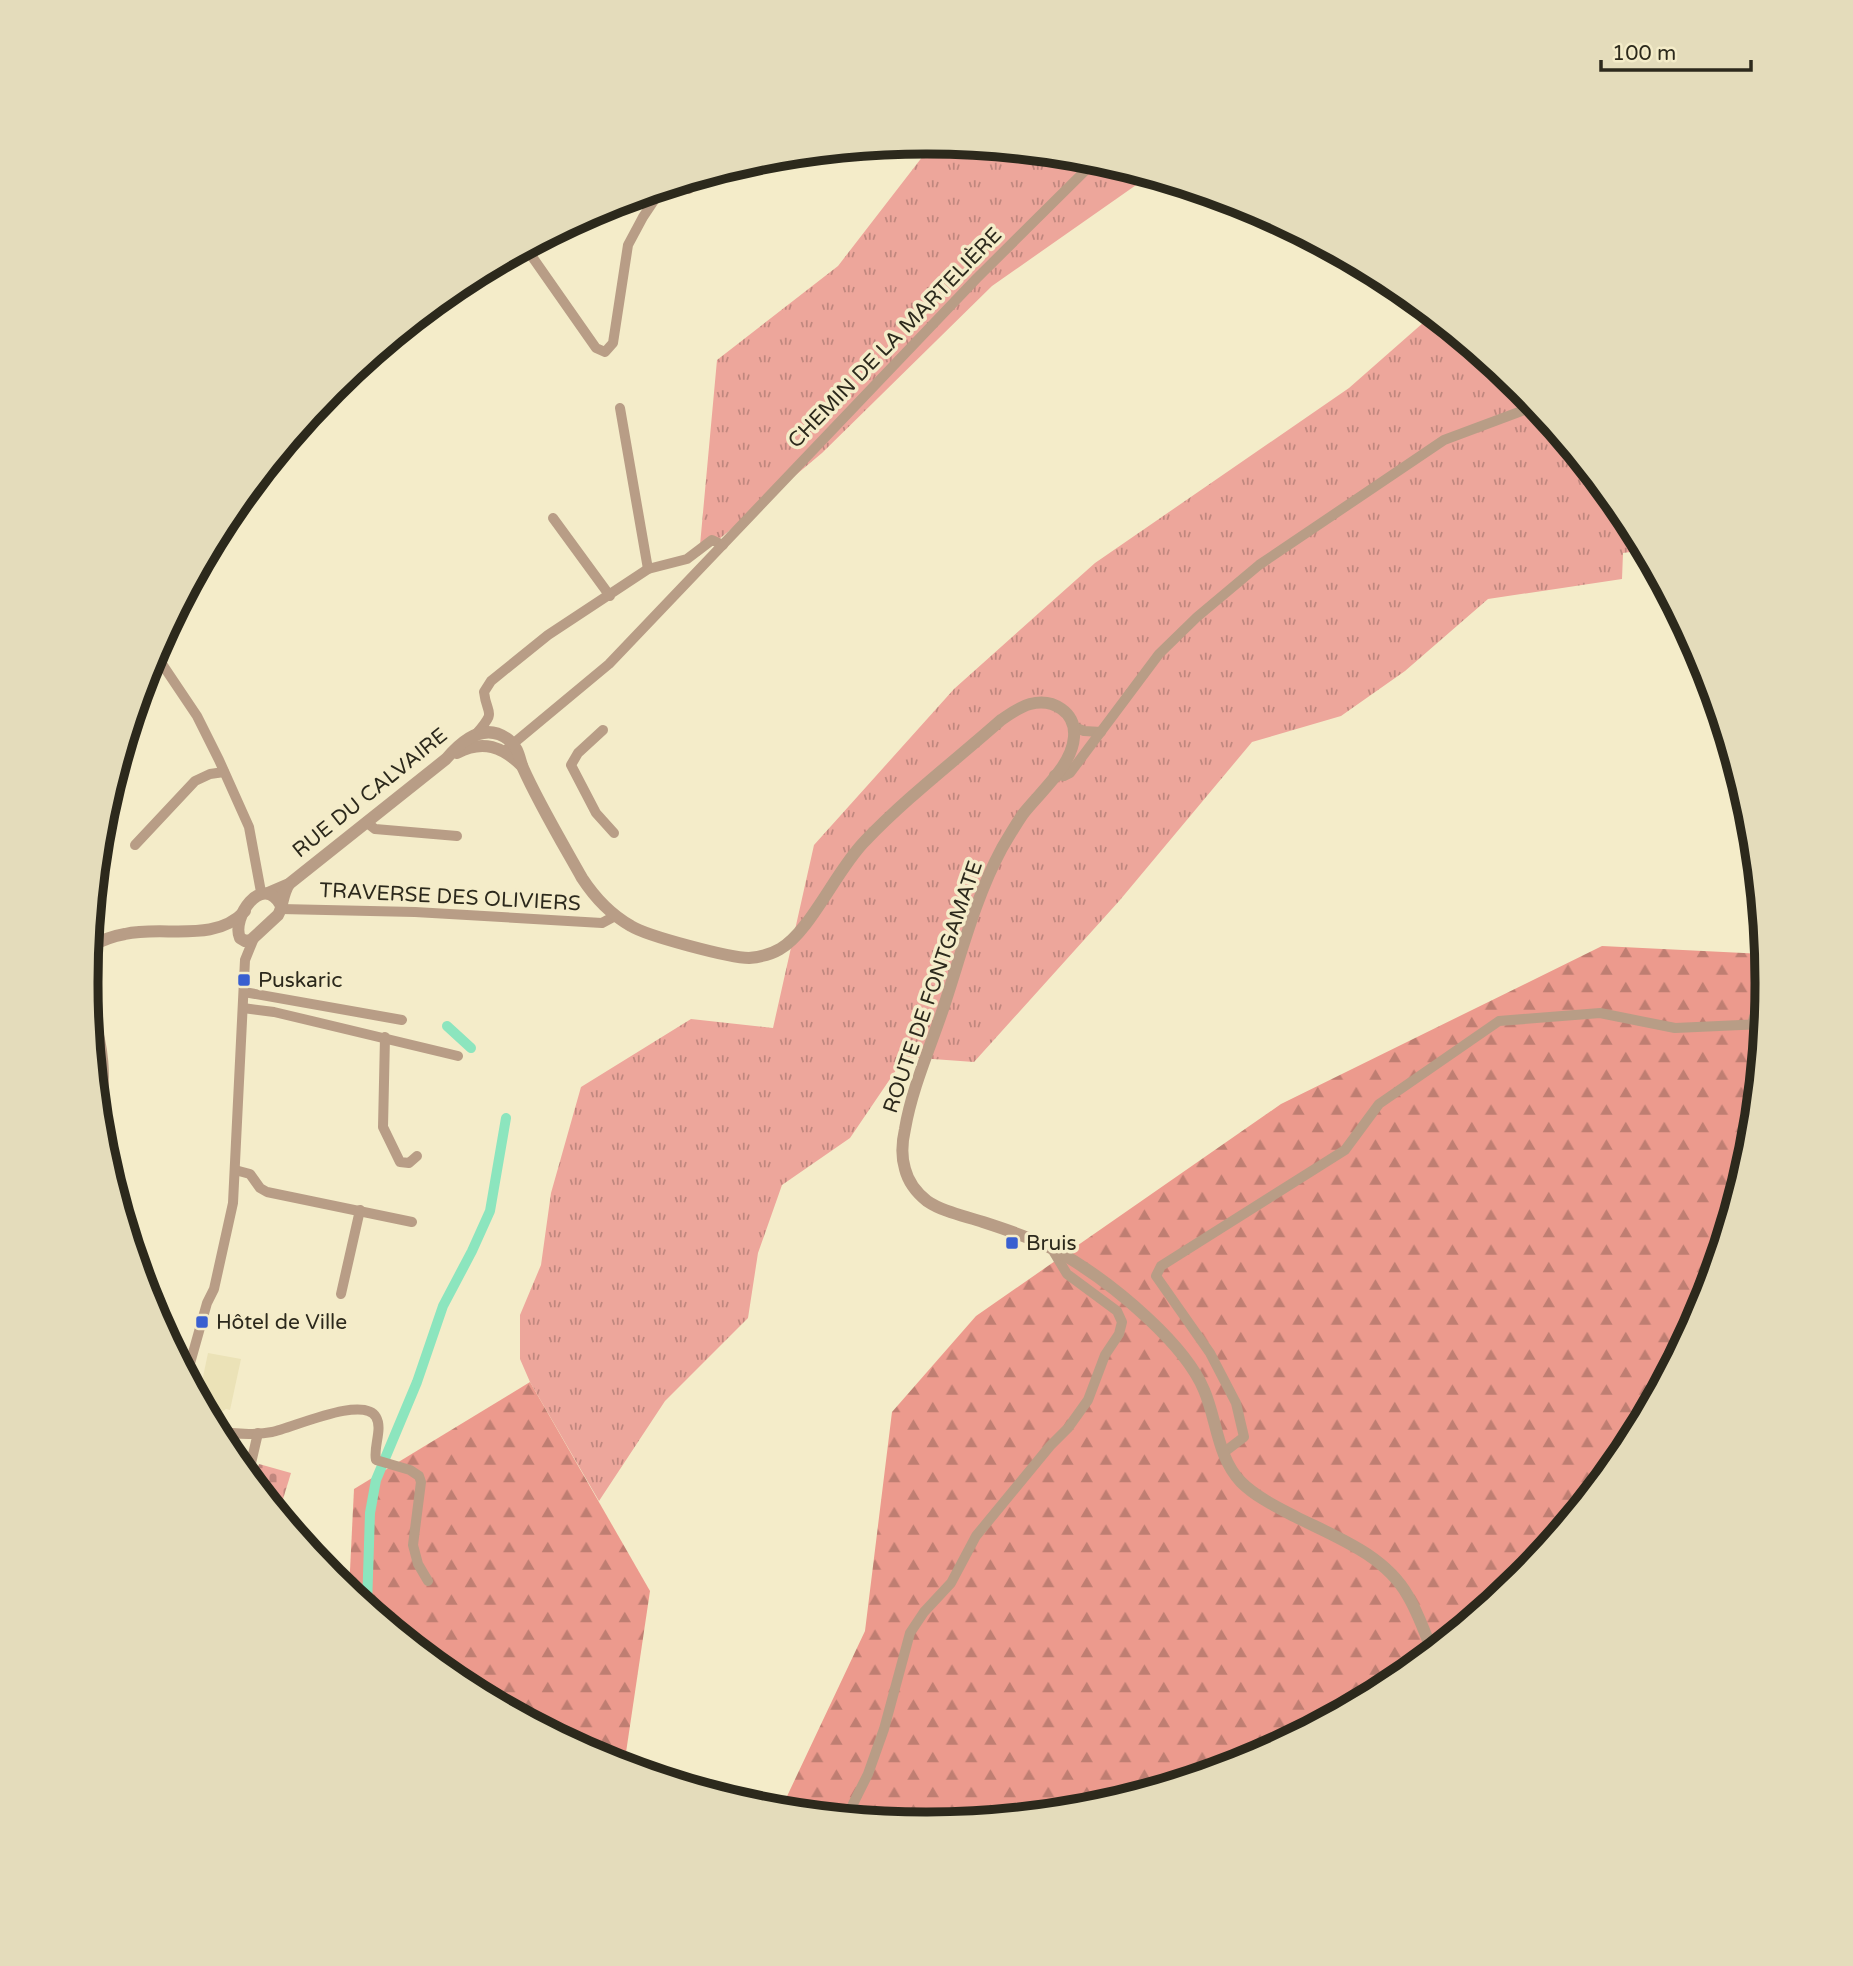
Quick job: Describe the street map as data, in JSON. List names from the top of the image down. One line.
{"streets":{"street":["CHEMIN DE LA MARTELIÈRE","RUE DU CALVAIRE","TRAVERSE DES OLIVIERS","ROUTE DE FONTGAMATE"]},"crossings":[["CHEMIN DE LA MARTELIÈRE","RUE DU CALVAIRE"],["RUE DU CALVAIRE","TRAVERSE DES OLIVIERS"]],"places":{"transit":["Puskaric","Bruis","Hôtel de Ville"]},"scale_bar":"100 m"}
